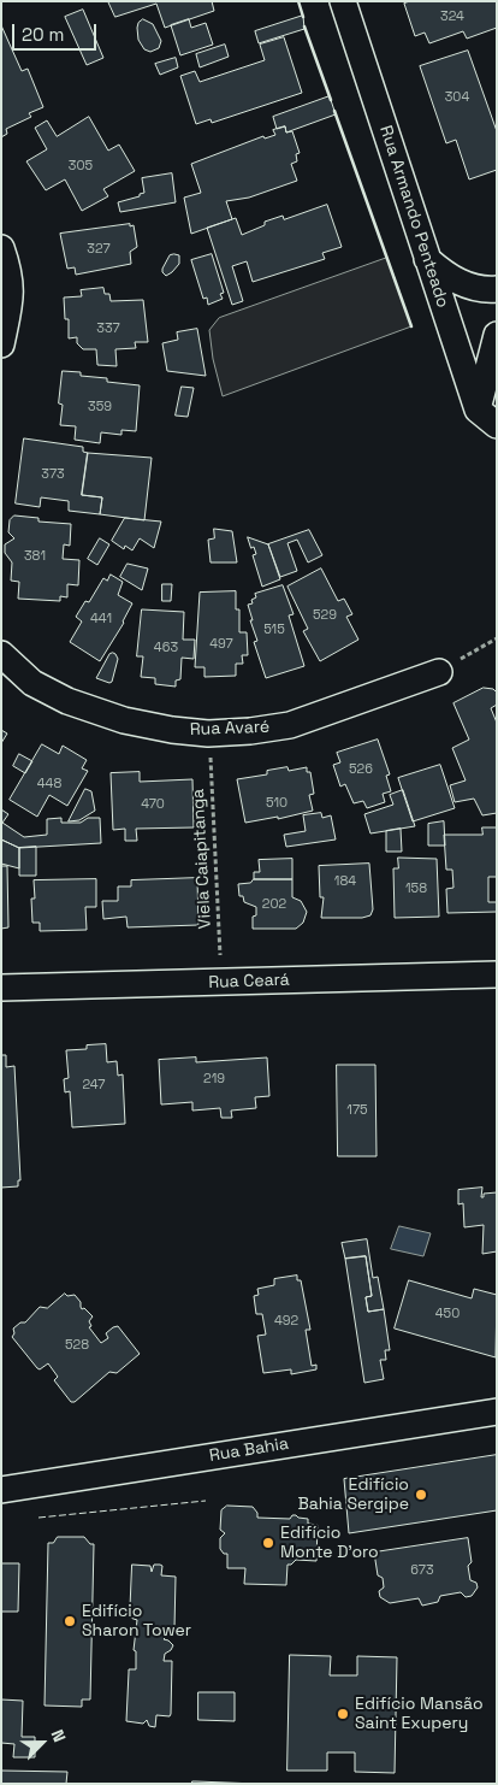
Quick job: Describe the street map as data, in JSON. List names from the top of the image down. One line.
{"streets":{"street":["Rua Armando Penteado","Rua Avaré","Rua Ceará","Rua Bahia"],"path":["Viela Caiapitanga"]},"crossings":[["Rua Avaré","Viela Caiapitanga"],["Viela Caiapitanga","Rua Ceará"]],"places":["Edifício Bahia Sergipe","Edifício Monte D'oro","Edifício Sharon Tower","Edifício Mansão Saint Exupery"],"house_numbers":["324","304","305","327","337","359","373","381","529","441","515","497","463","526","448","510","470","184","158","202","219","247","175","450","492","528","673"],"scale_bar":"20 m","north":"top right"}
